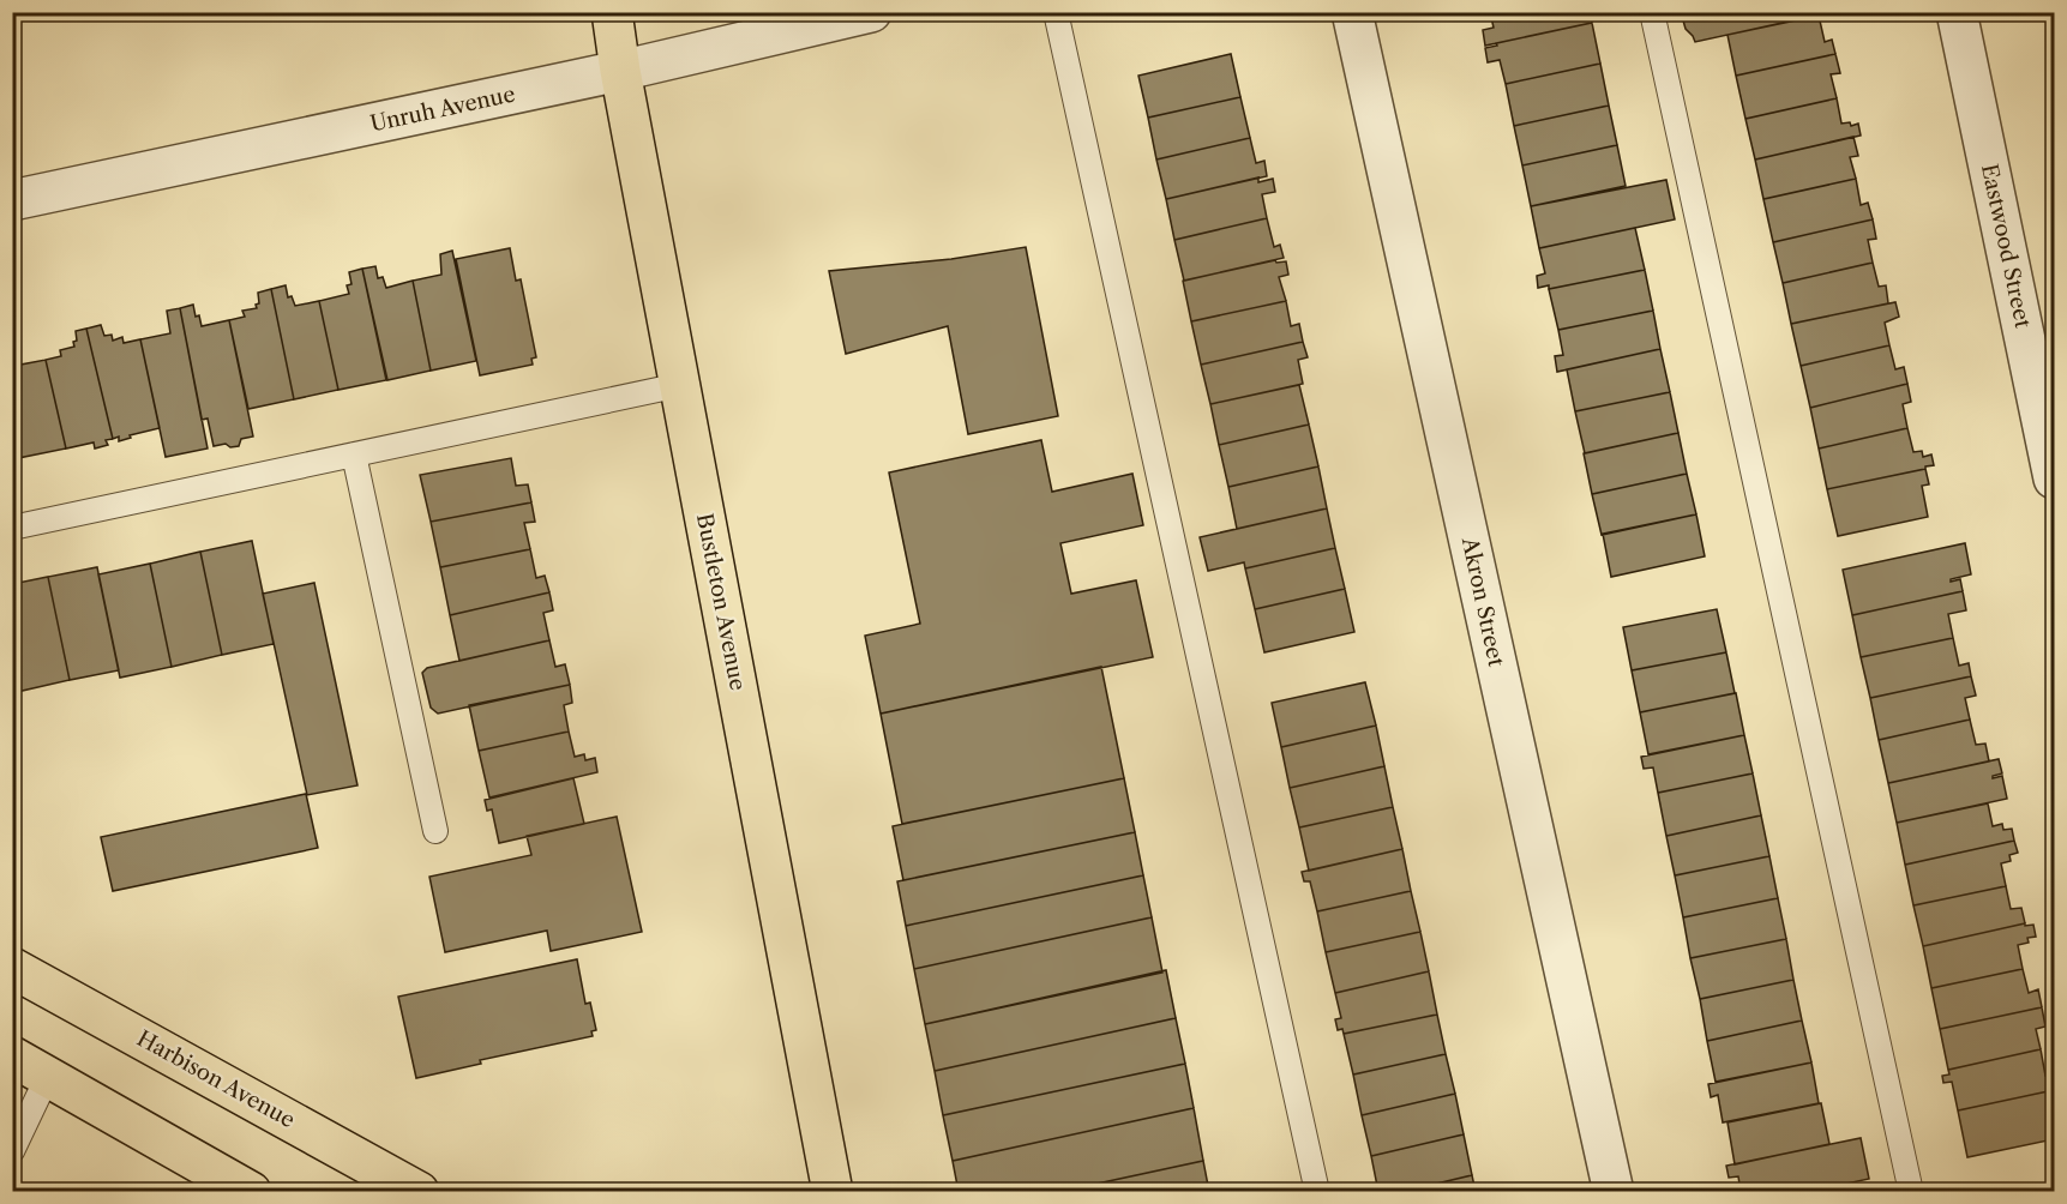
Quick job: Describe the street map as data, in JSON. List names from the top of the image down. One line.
{"streets":{"main road":["Bustleton Avenue","Harbison Avenue"],"street":["Unruh Avenue","Eastwood Street","Akron Street"]},"crossings":[["Unruh Avenue","Bustleton Avenue"]]}
